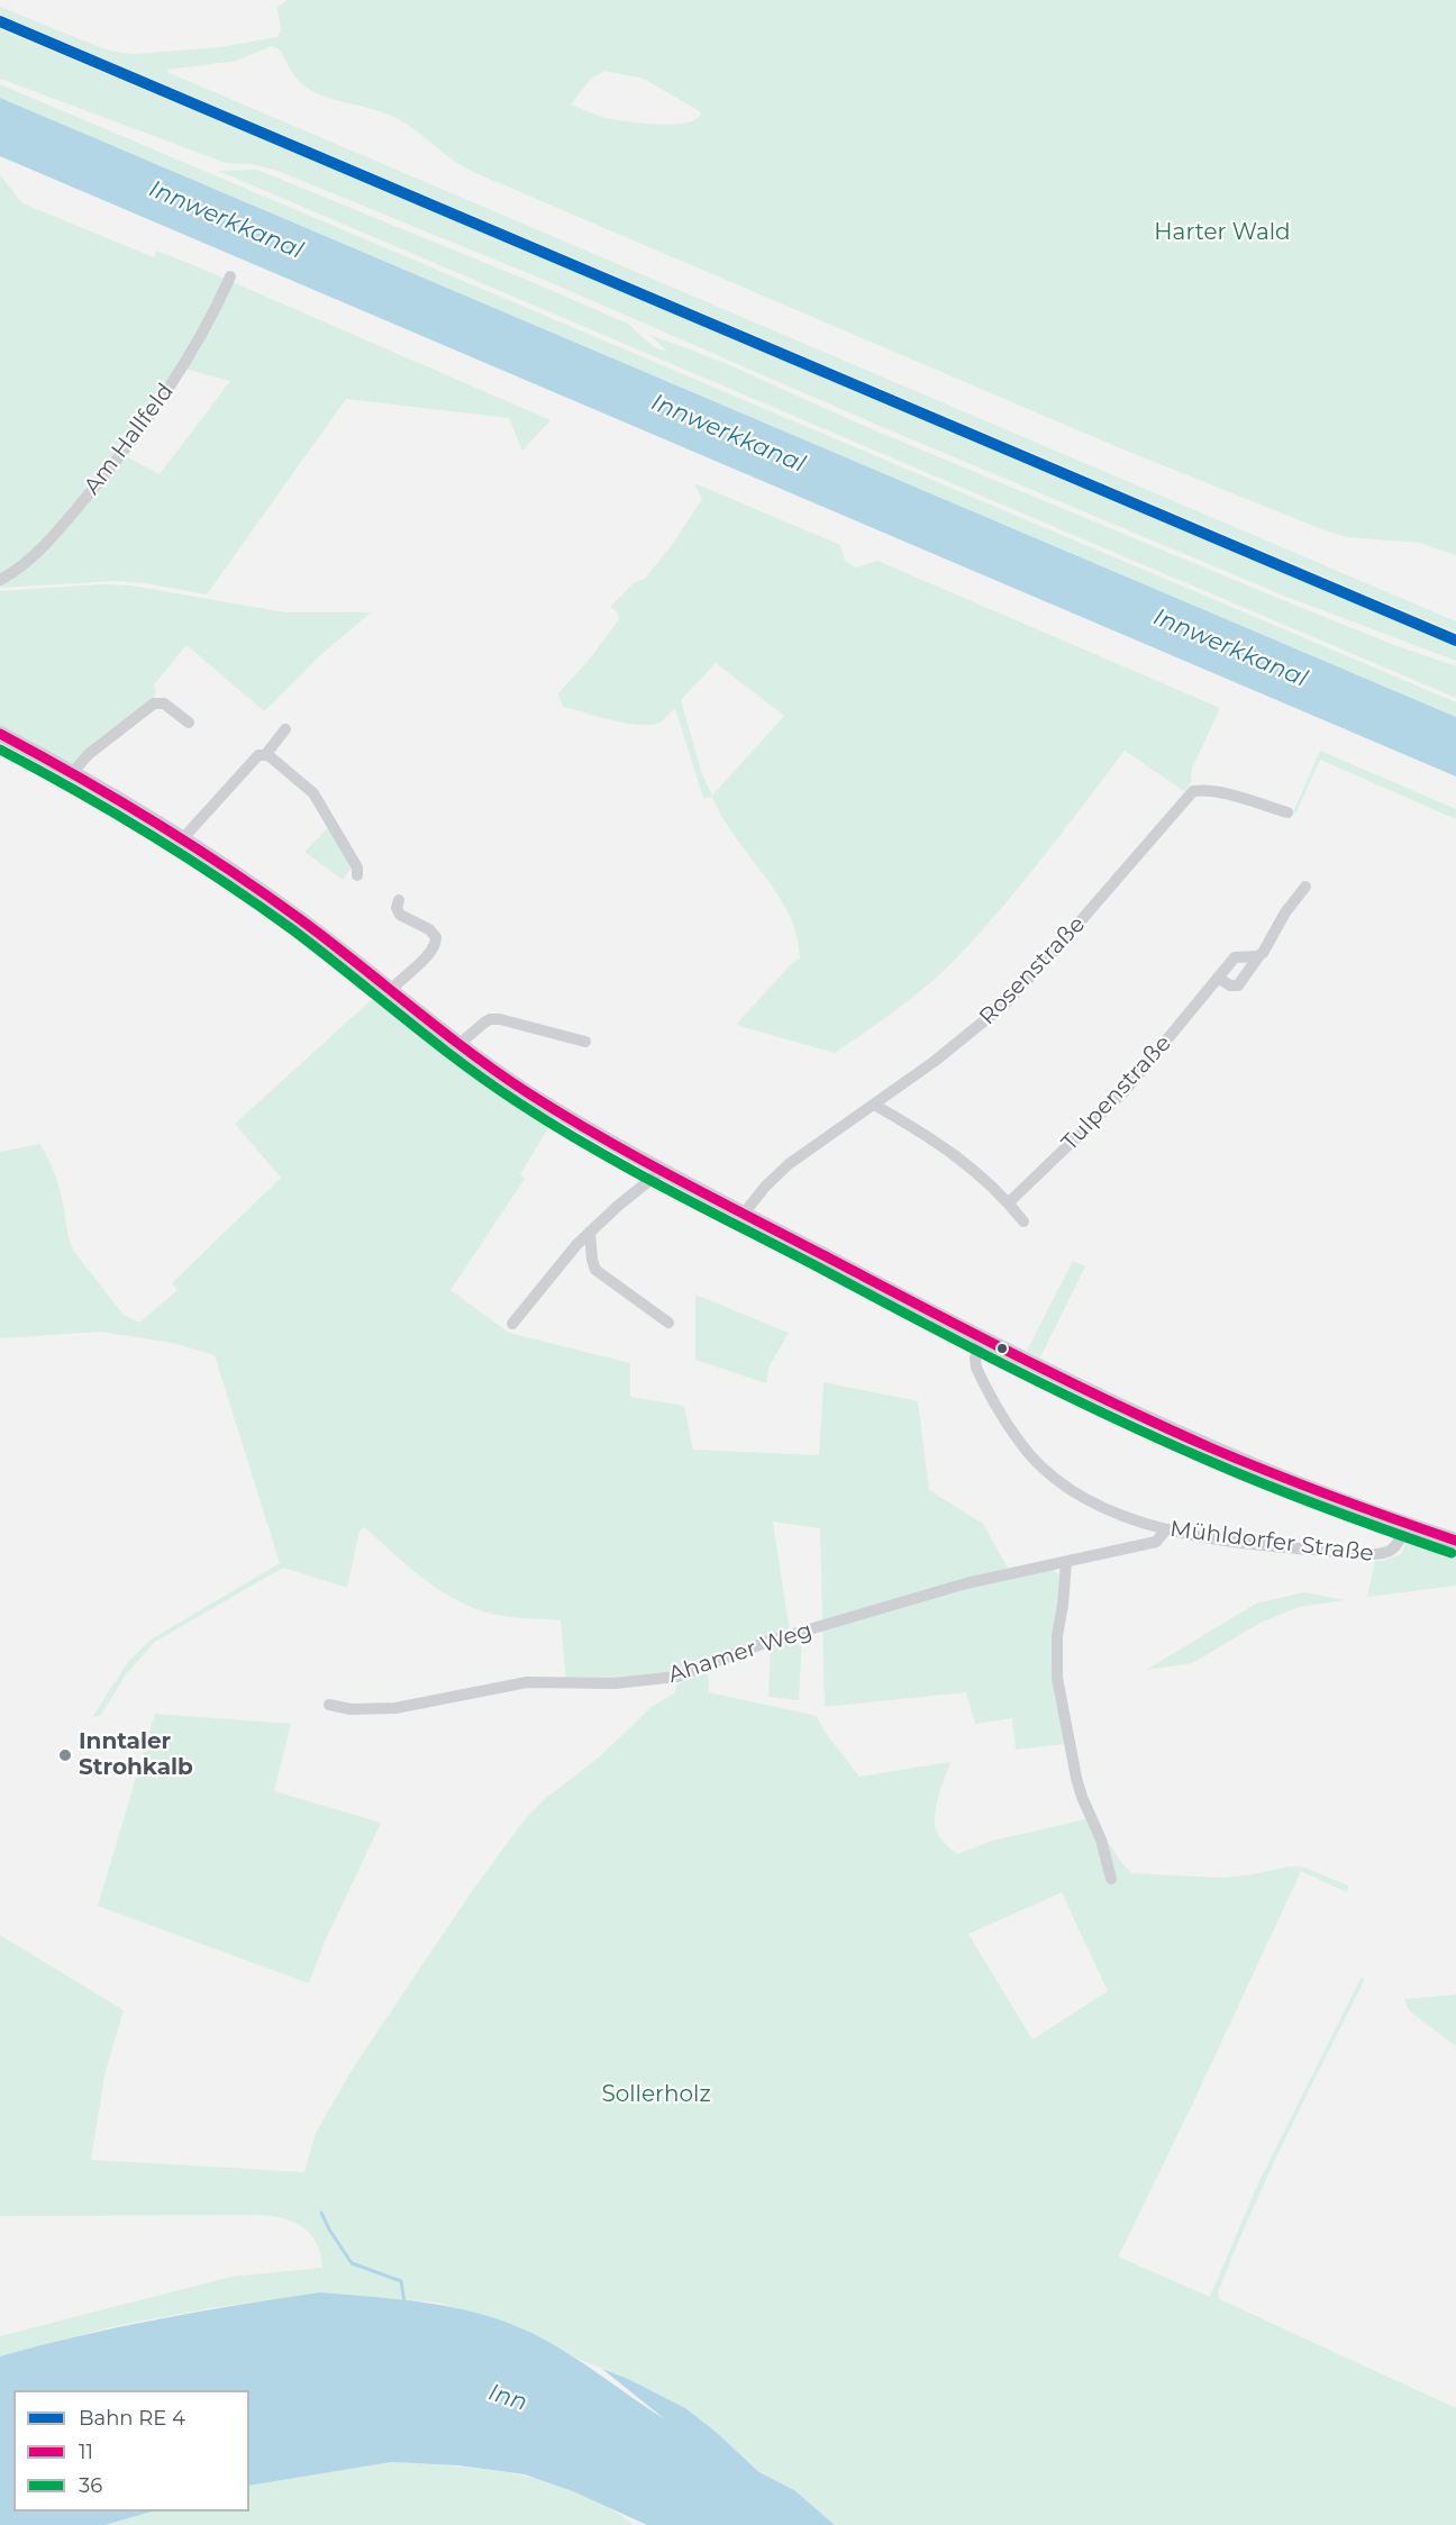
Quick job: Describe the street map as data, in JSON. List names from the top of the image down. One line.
{"streets":{"street":["Am Hallfeld","Rosenstraße","Tulpenstraße","Mühldorfer Straße","Ahamer Weg"]},"crossings":[["Rosenstraße","Mühldorfer Straße"],["Mühldorfer Straße","Ahamer Weg"]],"water":["Innwerkkanal","Inn"],"parks":["Harter Wald","Sollerholz"],"places":["Inntaler Strohkalb"],"lines":["transit line 11","transit line 36"],"legend":["Bahn RE 4","11","36"]}
